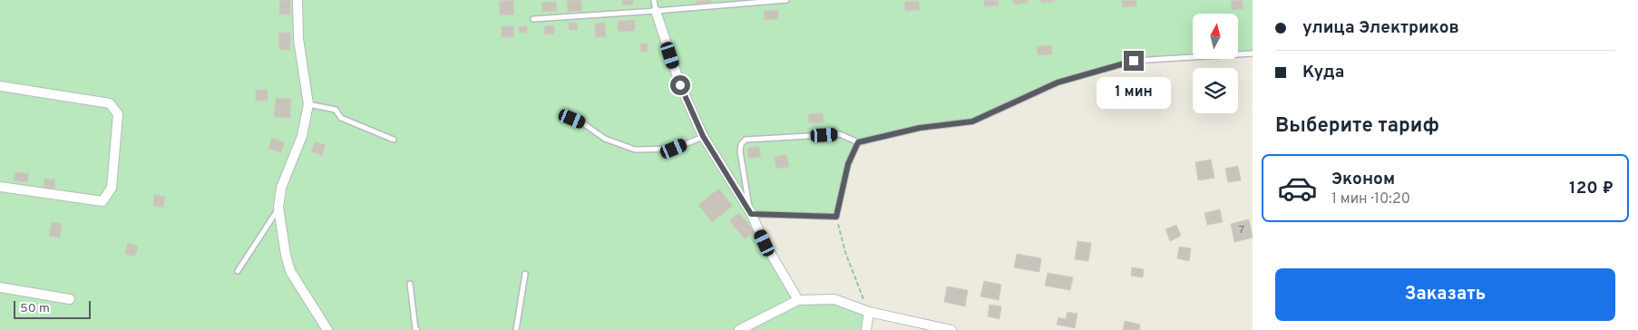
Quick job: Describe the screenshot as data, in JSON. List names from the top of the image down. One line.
{"house_numbers":["7"],"scale_bar":"50 m","north":"top","page":{"banner":["улица Электриков","Куда"],"bubble":"1 мин","heading":"Выберите тариф","list":[{"name":"Эконом","note":"1 мин · 10:20","value":"120 ₽"}],"buttons":"Заказать","scale":"50 m"}}
